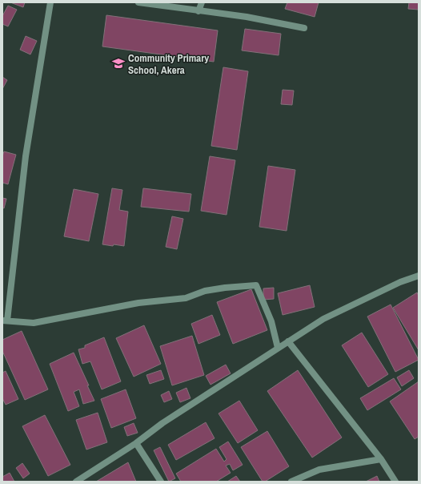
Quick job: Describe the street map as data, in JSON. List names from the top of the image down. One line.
{"places":{"school or university":["Community Primary School, Akera"]}}
